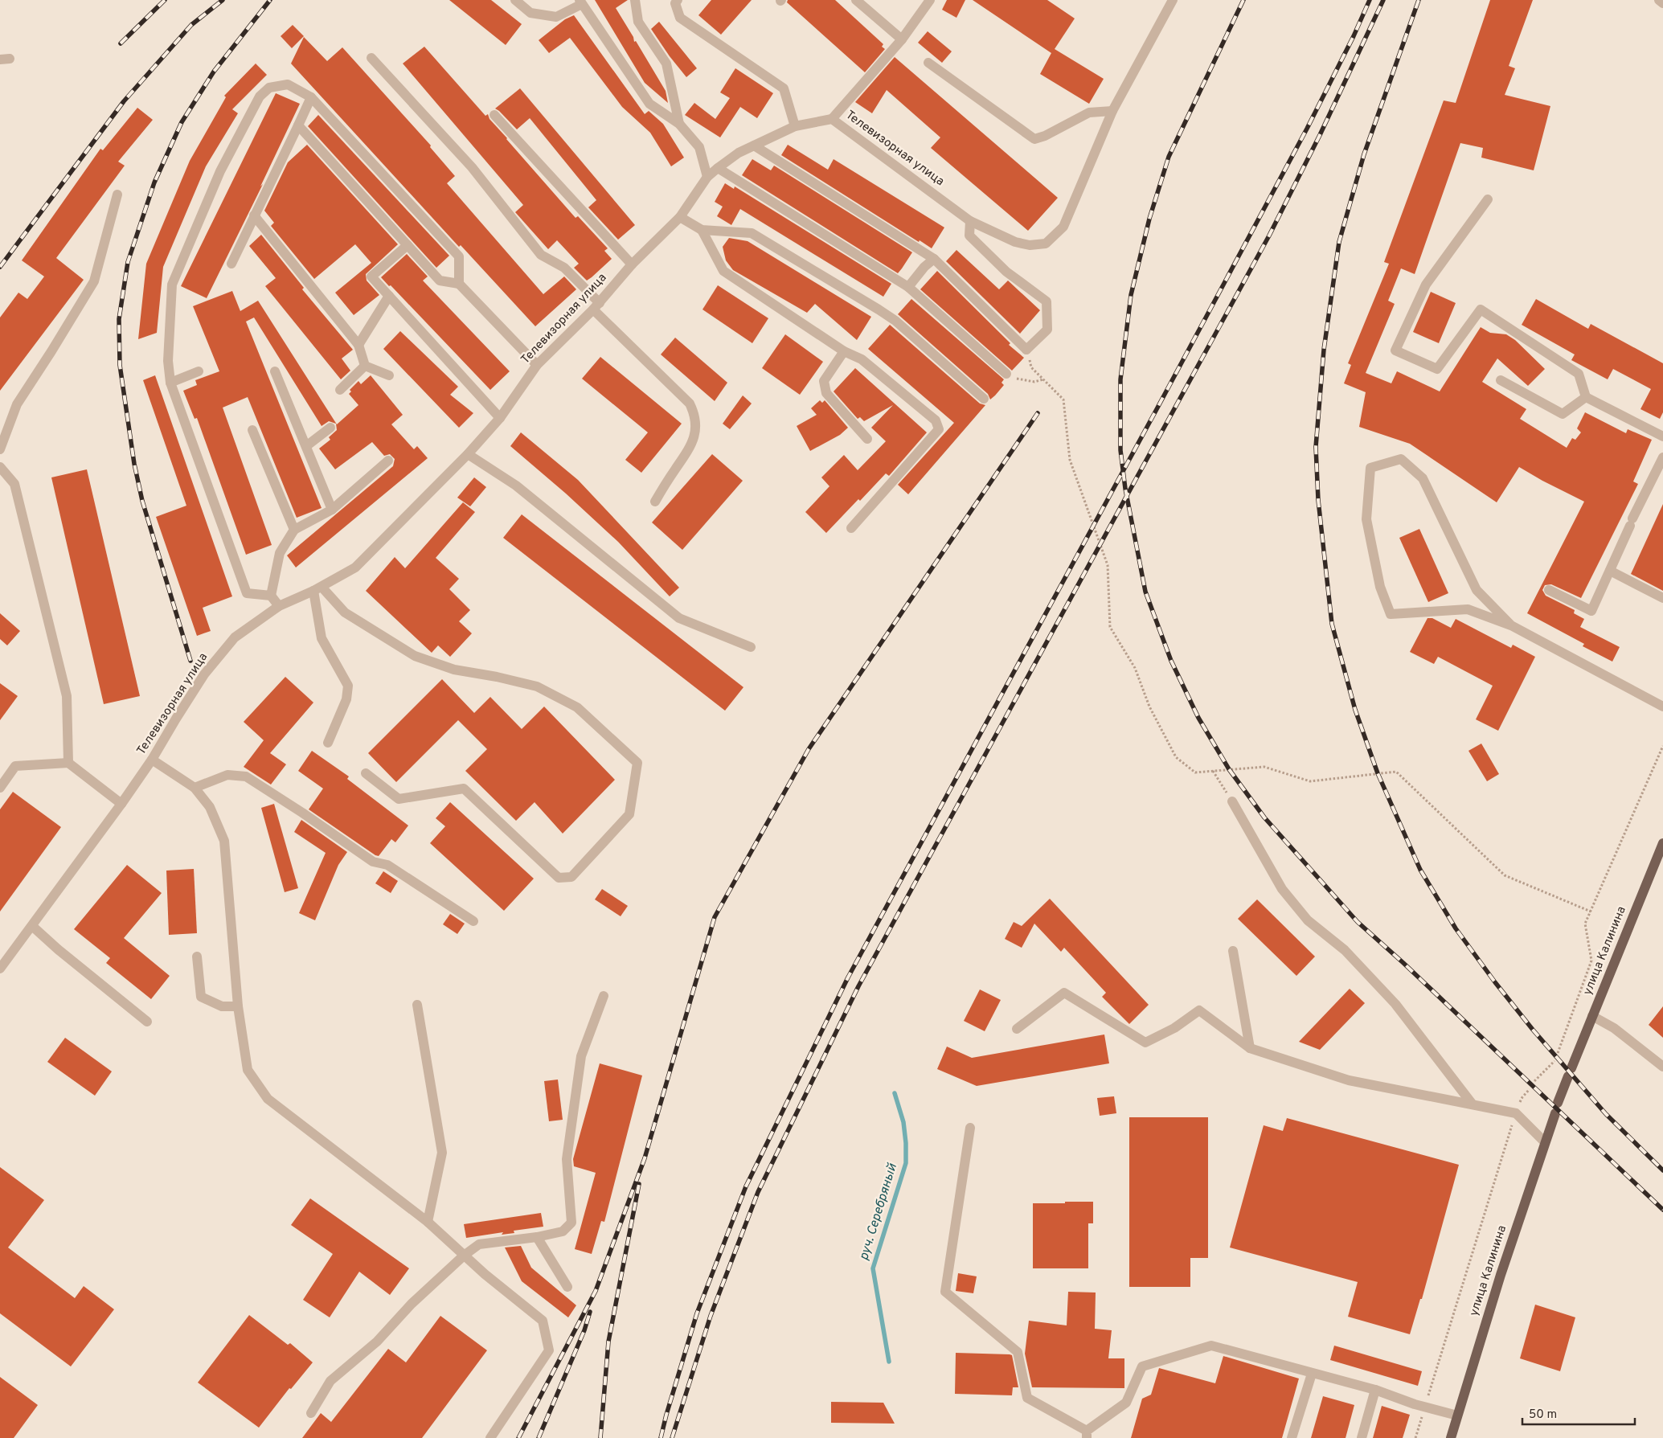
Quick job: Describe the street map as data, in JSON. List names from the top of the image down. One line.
{"streets":{"main road":["улица Калинина"],"street":["Телевизорная улица"]},"water":["руч. Серебряный"],"scale_bar":"50 m"}
